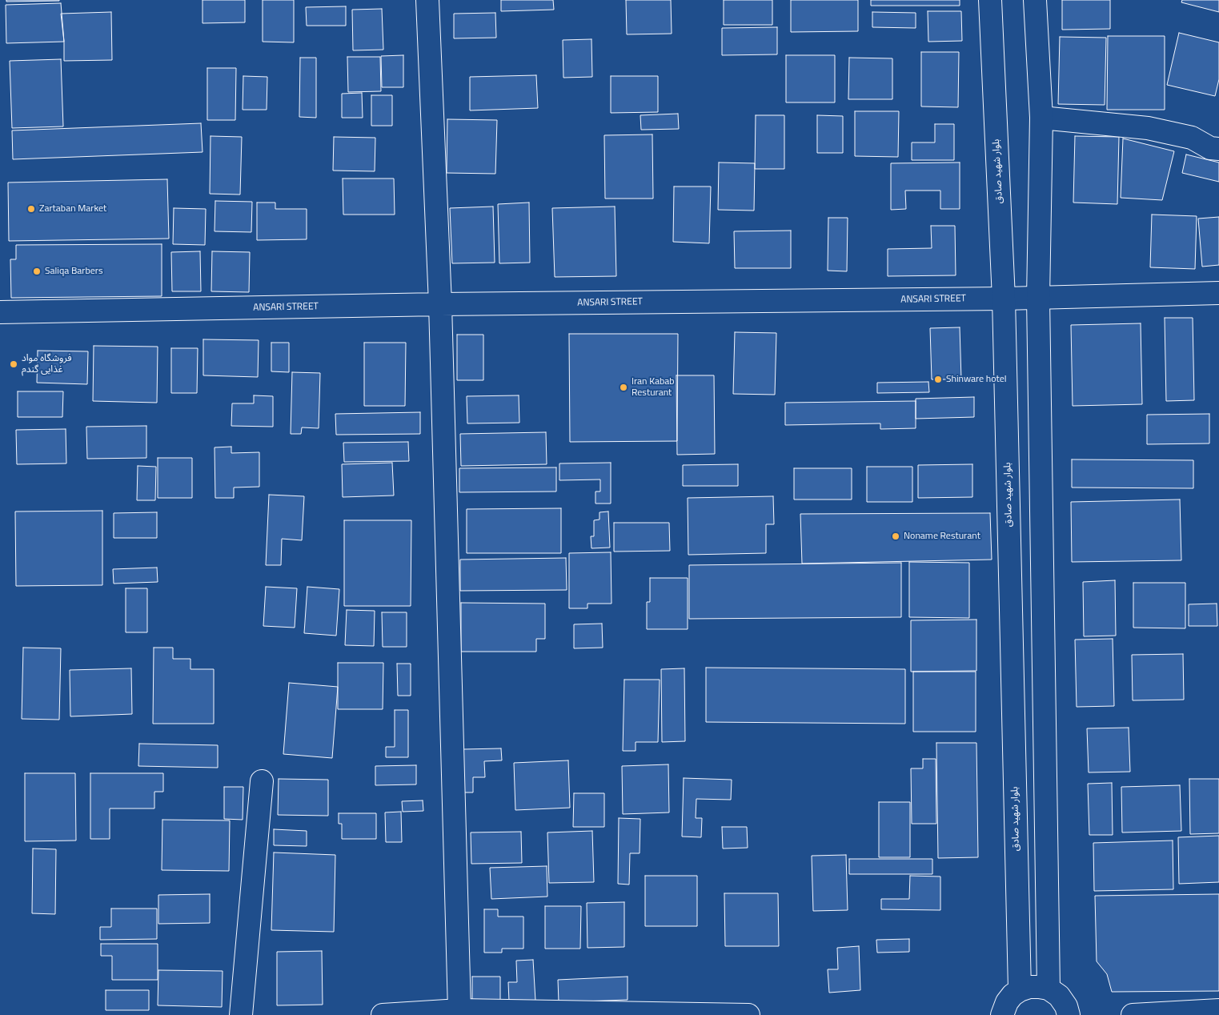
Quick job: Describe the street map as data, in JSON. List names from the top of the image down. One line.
{"streets":{"street":["بلوار شهید صادق","ANSARI STREET"]},"crossings":[["بلوار شهید صادق","ANSARI STREET"]],"places":["Zartaban Market","Saliqa Barbers","فروشگاه مواد غذایی گندم","Shinware hotel","Iran Kabab Resturant","Noname Resturant"]}
